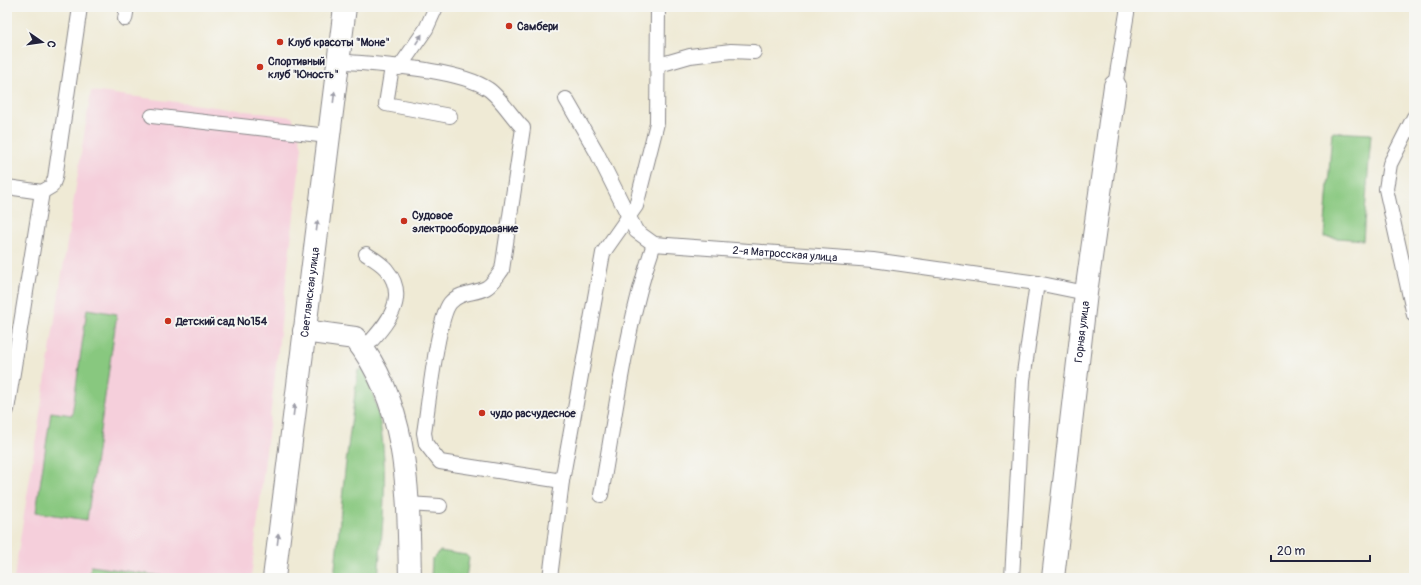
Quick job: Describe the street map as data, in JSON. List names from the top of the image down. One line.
{"streets":{"street":["Светланская улица","Горная улица"],"lane":["2-я Матросская улица"]},"crossings":[["2-я Матросская улица","Горная улица"]],"places":["Самбери","Клуб красоты \"Моне\"","Спортивный клуб \"Юность\"","Судовое электрооборудование","Детский сад №154","чудо расчудесное"],"scale_bar":"20 m","north":"right"}
